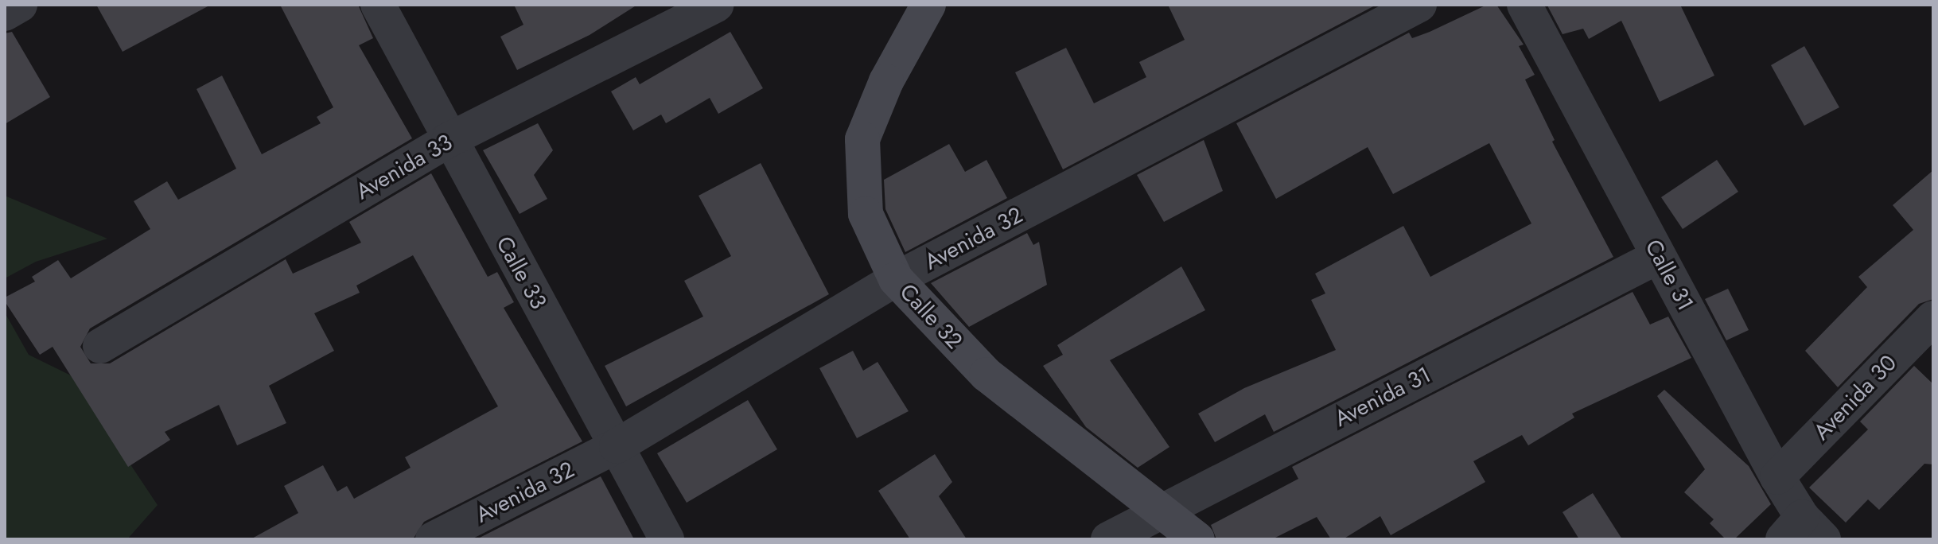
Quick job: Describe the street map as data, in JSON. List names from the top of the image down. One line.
{"streets":{"main road":["Calle 32"],"street":["Avenida 33","Avenida 32","Calle 33","Calle 31","Avenida 31","Avenida 30"]},"crossings":[["Avenida 33","Calle 33"],["Avenida 32","Calle 33"],["Avenida 32","Calle 32"],["Calle 31","Avenida 31"],["Calle 31","Avenida 30"],["Calle 32","Avenida 31"]]}
